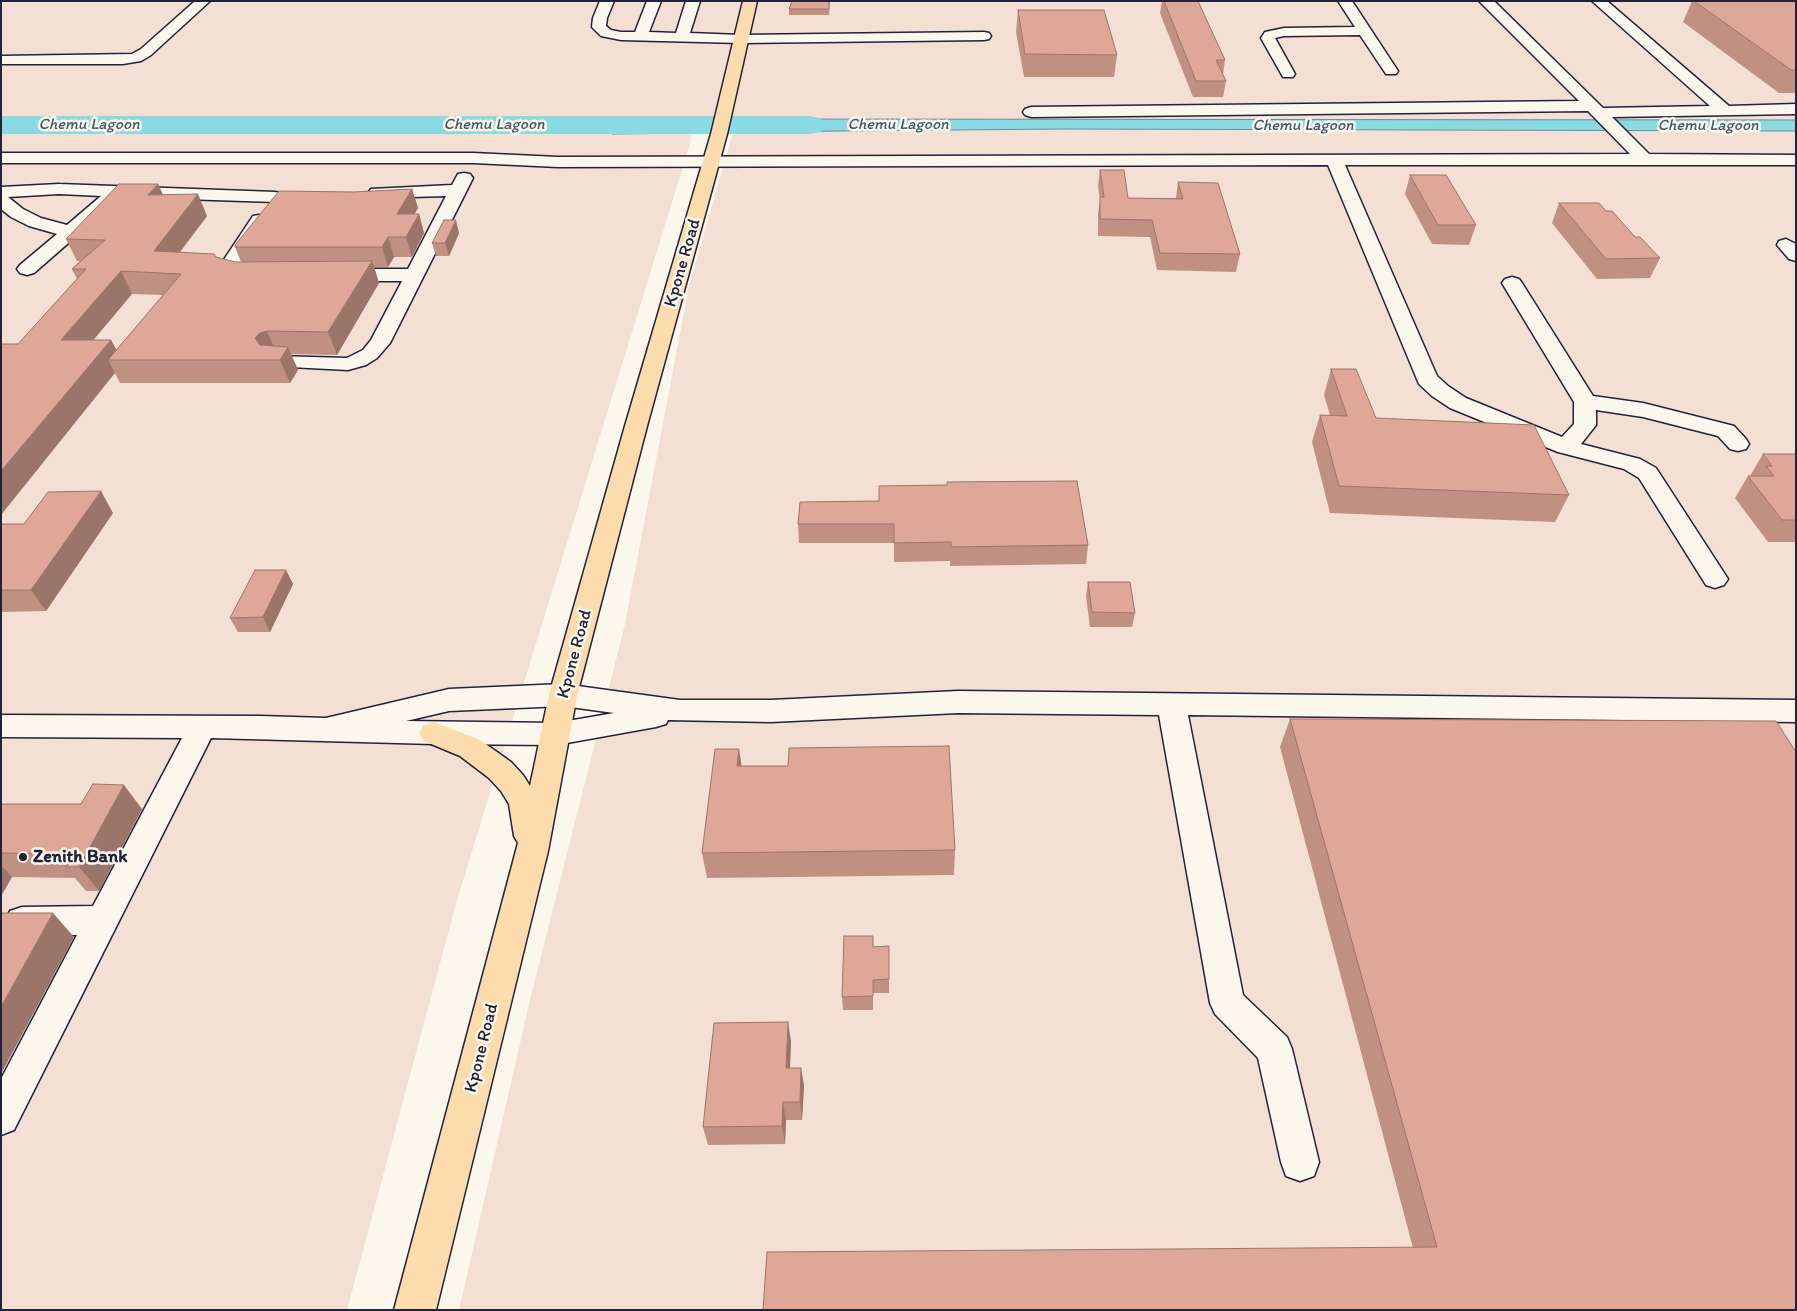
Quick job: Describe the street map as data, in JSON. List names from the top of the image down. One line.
{"streets":{"main road":["Kpone Road"]},"water":["Chemu Lagoon"],"places":["Zenith Bank"]}
